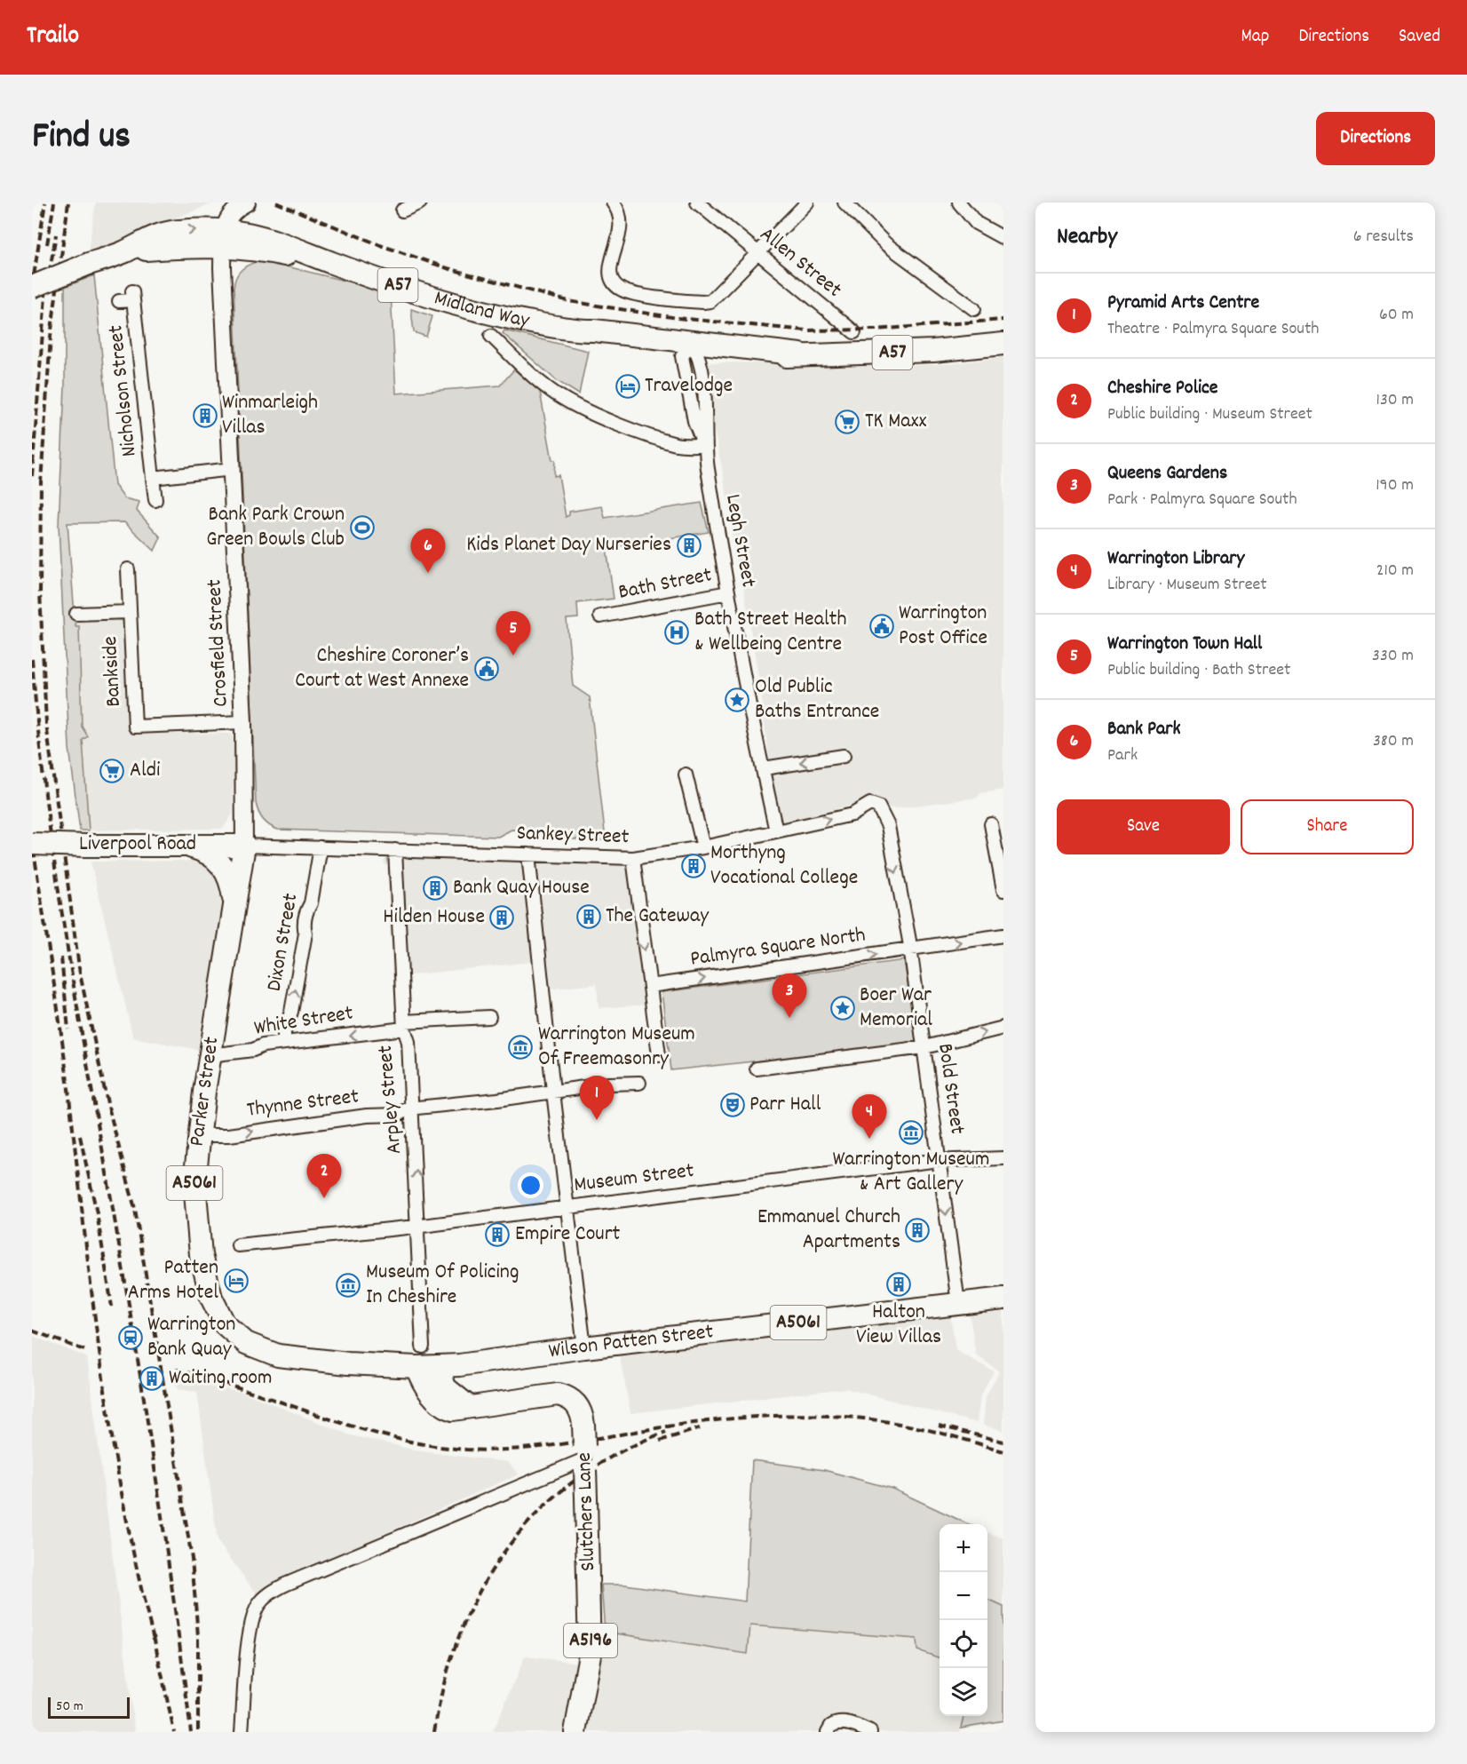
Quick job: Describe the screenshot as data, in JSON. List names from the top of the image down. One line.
{"streets":{"highway":["A57","Midland Way","Liverpool Road","Parker Street","A5061","Wilson Patten Street","Slutchers Lane","A5196"],"street":["Allen Street","Nicholson Street","Legh Street","Bath Street","Crosfield Street","Bankside","Sankey Street","Dixon Street","Palmyra Square North","White Street","Bold Street","Arpley Street","Thynne Street","Museum Street"]},"crossings":[["A57","Midland Way"],["A57","Crosfield Street"],["Midland Way","Legh Street"],["Midland Way","Crosfield Street"],["Nicholson Street","Crosfield Street"],["Legh Street","Bath Street"],["Legh Street","Sankey Street"],["Crosfield Street","Bankside"],["Crosfield Street","Sankey Street"],["Crosfield Street","Liverpool Road"],["Crosfield Street","Parker Street"],["Sankey Street","Liverpool Road"],["Sankey Street","Dixon Street"],["Sankey Street","Bold Street"],["Sankey Street","Parker Street"],["Sankey Street","Arpley Street"],["Liverpool Road","Parker Street"],["Dixon Street","White Street"],["Palmyra Square North","Bold Street"],["White Street","Parker Street"],["White Street","Arpley Street"],["Bold Street","Museum Street"],["Bold Street","Wilson Patten Street"],["Parker Street","Thynne Street"],["Parker Street","Wilson Patten Street"],["Arpley Street","Thynne Street"],["Arpley Street","Museum Street"],["Wilson Patten Street","Slutchers Lane"]],"one_way":["Dixon Street","White Street","Bold Street","Thynne Street"],"places":{"hotel":["Travelodge","Patten Arms Hotel"],"building":["Winmarleigh Villas","Kids Planet Day Nurseries","Morthyng Vocational College","Bank Quay House","The Gateway","Hilden House","Emmanuel Church Apartments","Empire Court","Halton View Villas","Waiting room"],"supermarket":["TK Maxx","Aldi"],"sports":["Bank Park Crown Green Bowls Club"],"public building":["Warrington Post Office","Cheshire Coroner’s Court at West Annexe"],"hospital":["Bath Street Health & Wellbeing Centre"],"place":["Old Public Baths Entrance","Boer War Memorial"],"museum":["Warrington Museum Of Freemasonry","Warrington Museum & Art Gallery","Museum Of Policing In Cheshire"],"theatre":["Parr Hall"],"station":["Warrington Bank Quay"]},"scale_bar":"50 m","page":{"header":"Trailo","nav":["Map","Directions","Saved"],"title":"Find us","buttons":["Directions",["Save","Share"]],"heading":["Nearby","6 results"],"list":[{"mark":"1","name":"Pyramid Arts Centre","note":"Theatre · Palmyra Square South","value":"60 m"},{"mark":"2","name":"Cheshire Police","note":"Public building · Museum Street","value":"130 m"},{"mark":"3","name":"Queens Gardens","note":"Park · Palmyra Square South","value":"190 m"},{"mark":"4","name":"Warrington Library","note":"Library · Museum Street","value":"210 m"},{"mark":"5","name":"Warrington Town Hall","note":"Public building · Bath Street","value":"330 m"},{"mark":"6","name":"Bank Park","note":"Park","value":"380 m"}],"pins":["6","5","3","1","4","2"],"map_buttons":["+","−"],"scale":"50 m"}}
